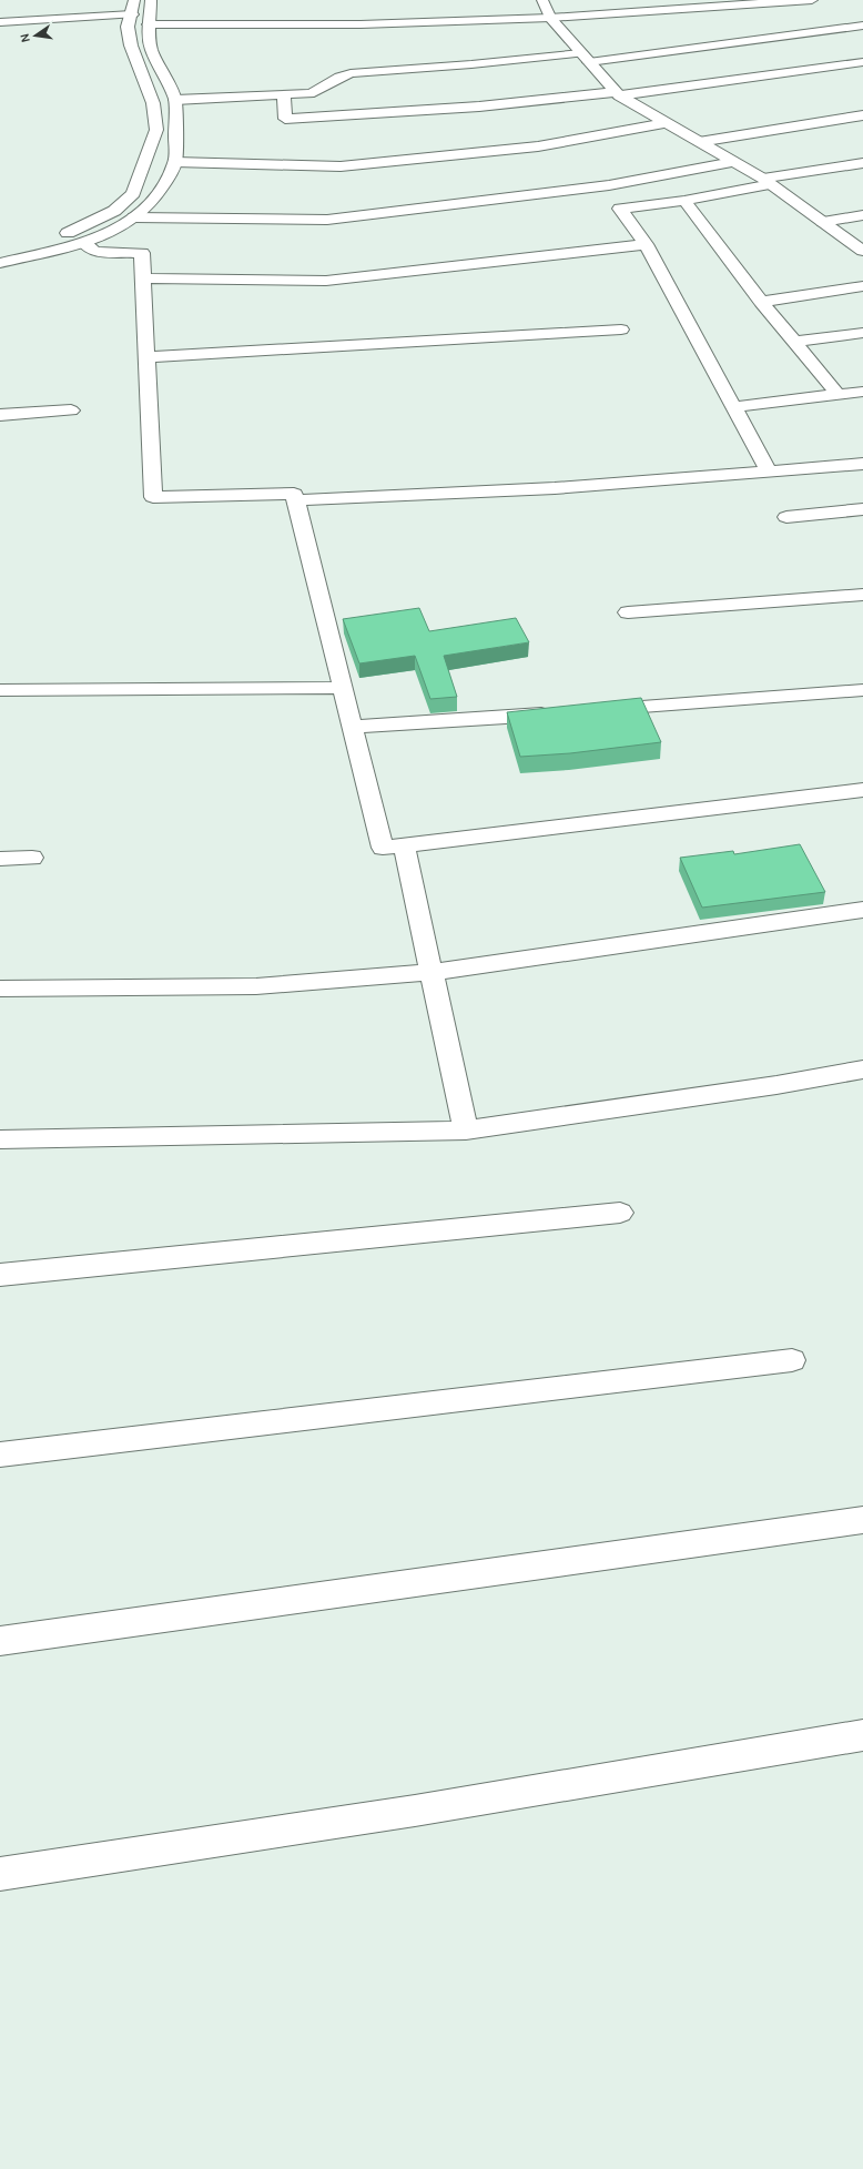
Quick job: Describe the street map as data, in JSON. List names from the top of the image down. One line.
{"north":"left"}
